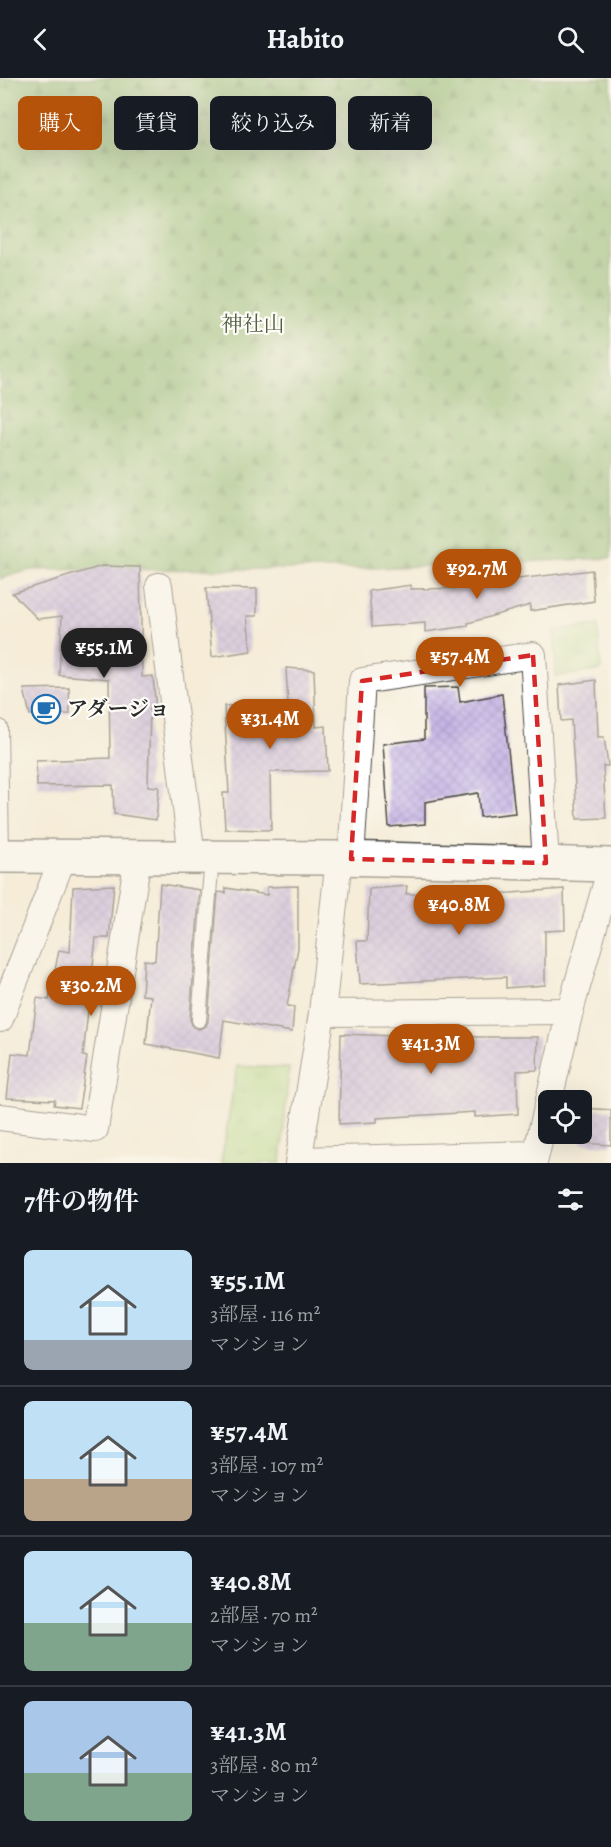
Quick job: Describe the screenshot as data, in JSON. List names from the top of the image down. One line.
{"parks":["神社山"],"places":{"cafe":["アダージョ"]},"page":{"header":"Habito","chip":["購入","賃貸","絞り込み","新着"],"price":["¥92.7M","¥55.1M","¥57.4M","¥31.4M","¥40.8M","¥30.2M","¥41.3M"],"heading":"7件の物件","list":[{"name":"¥55.1M","note":"3部屋 · 116 m² · マンション"},{"name":"¥57.4M","note":"3部屋 · 107 m² · マンション"},{"name":"¥40.8M","note":"2部屋 · 70 m² · マンション"},{"name":"¥41.3M","note":"3部屋 · 80 m² · マンション"}]}}
